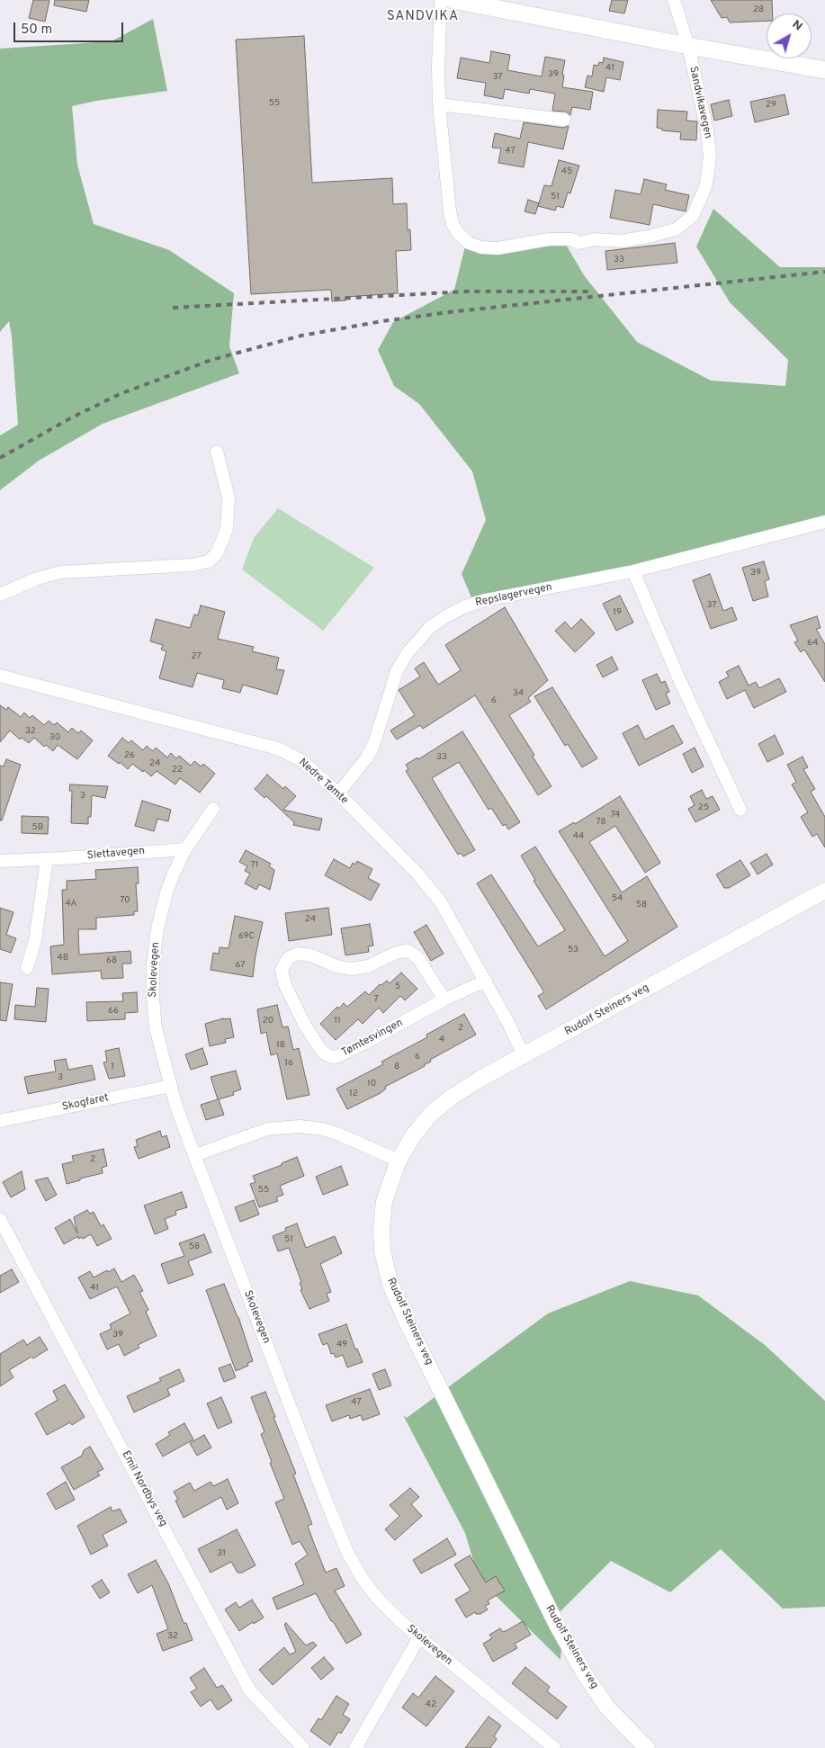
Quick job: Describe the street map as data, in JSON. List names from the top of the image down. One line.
{"streets":{"street":["Sandvikavegen","Repslagervegen","Nedre Tømte","Slettavegen","Skolevegen","Rudolf Steiners veg","Tømtesvingen","Skogfaret","Emil Nordbys veg"]},"crossings":[["Repslagervegen","Nedre Tømte"],["Nedre Tømte","Rudolf Steiners veg"],["Nedre Tømte","Tømtesvingen"],["Slettavegen","Skolevegen"],["Skolevegen","Skogfaret"]],"districts":["SANDVIKA"],"house_numbers":["28","41","39","37","55","29","47","45","51","33","39","37","19","64","27","34","6","32","30","26","33","24","22","3","25","74","78","5B","44","71","54","70","4A","58","24","69C","53","4B","68","67","5","7","66","20","11","2","4","18","6","16","1","8","3","10","12","2","55","51","58","41","39","49","47","31","32","42"],"scale_bar":"50 m","north":"top right"}
